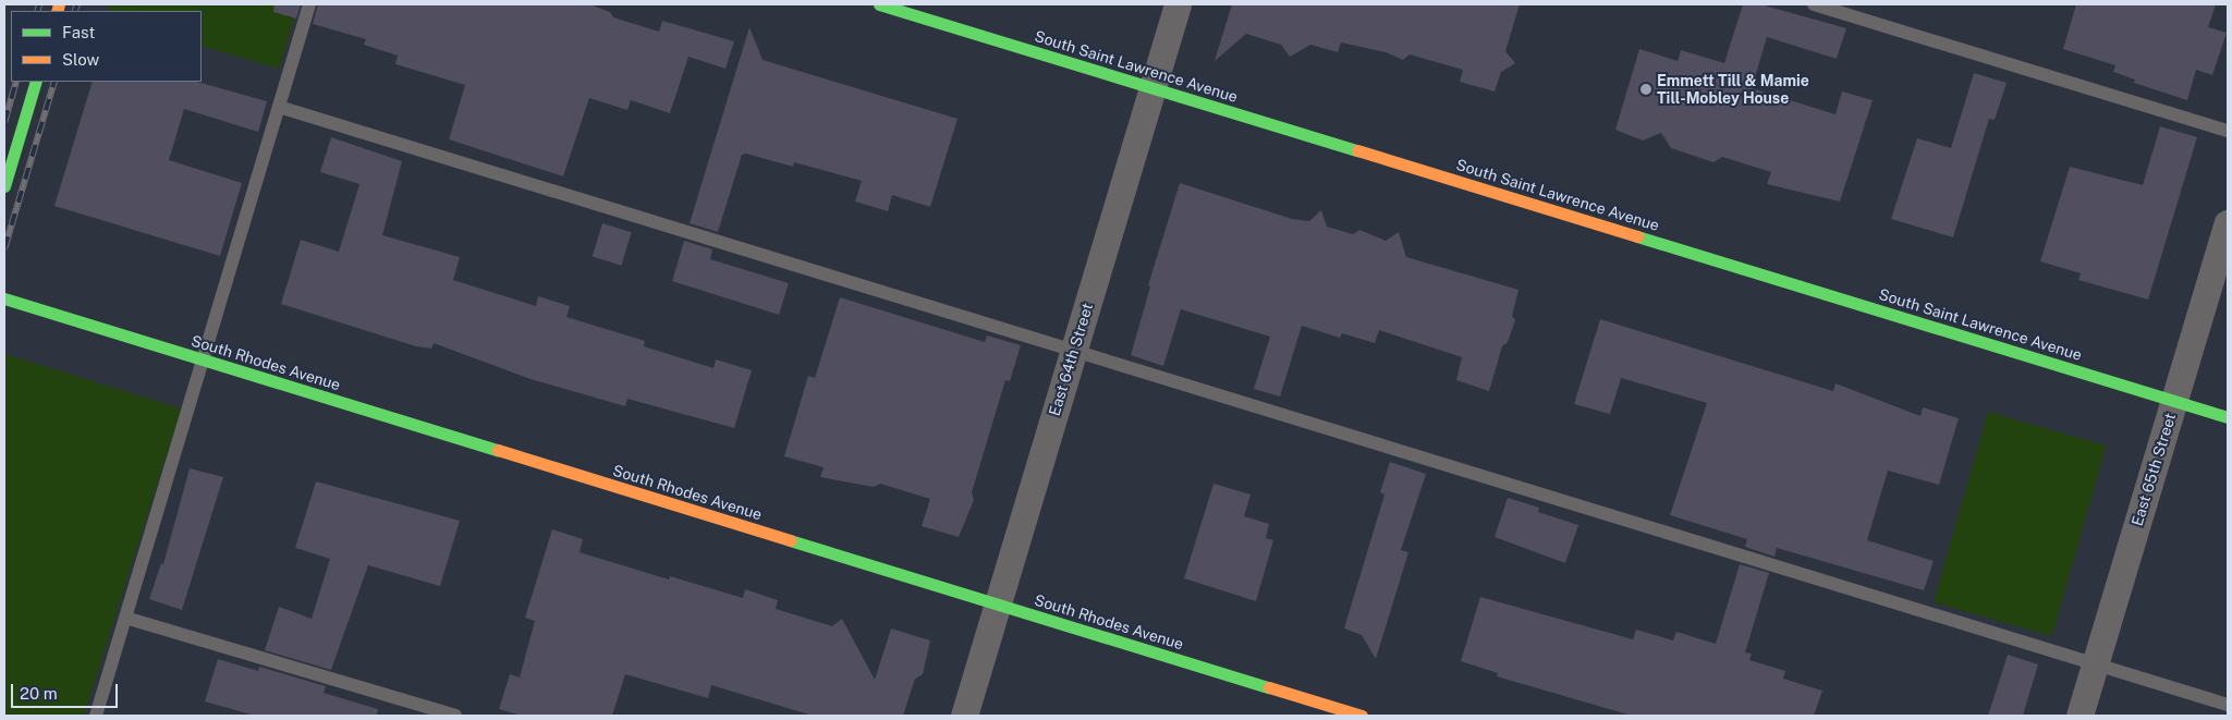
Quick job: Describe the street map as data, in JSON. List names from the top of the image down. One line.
{"streets":{"street":["South Saint Lawrence Avenue","East 64th Street","South Rhodes Avenue","East 65th Street"]},"crossings":[["South Saint Lawrence Avenue","East 64th Street"],["South Saint Lawrence Avenue","East 65th Street"],["East 64th Street","South Rhodes Avenue"]],"places":["Emmett Till & Mamie Till-Mobley House"],"legend":["Fast","Slow"],"scale_bar":"20 m"}
